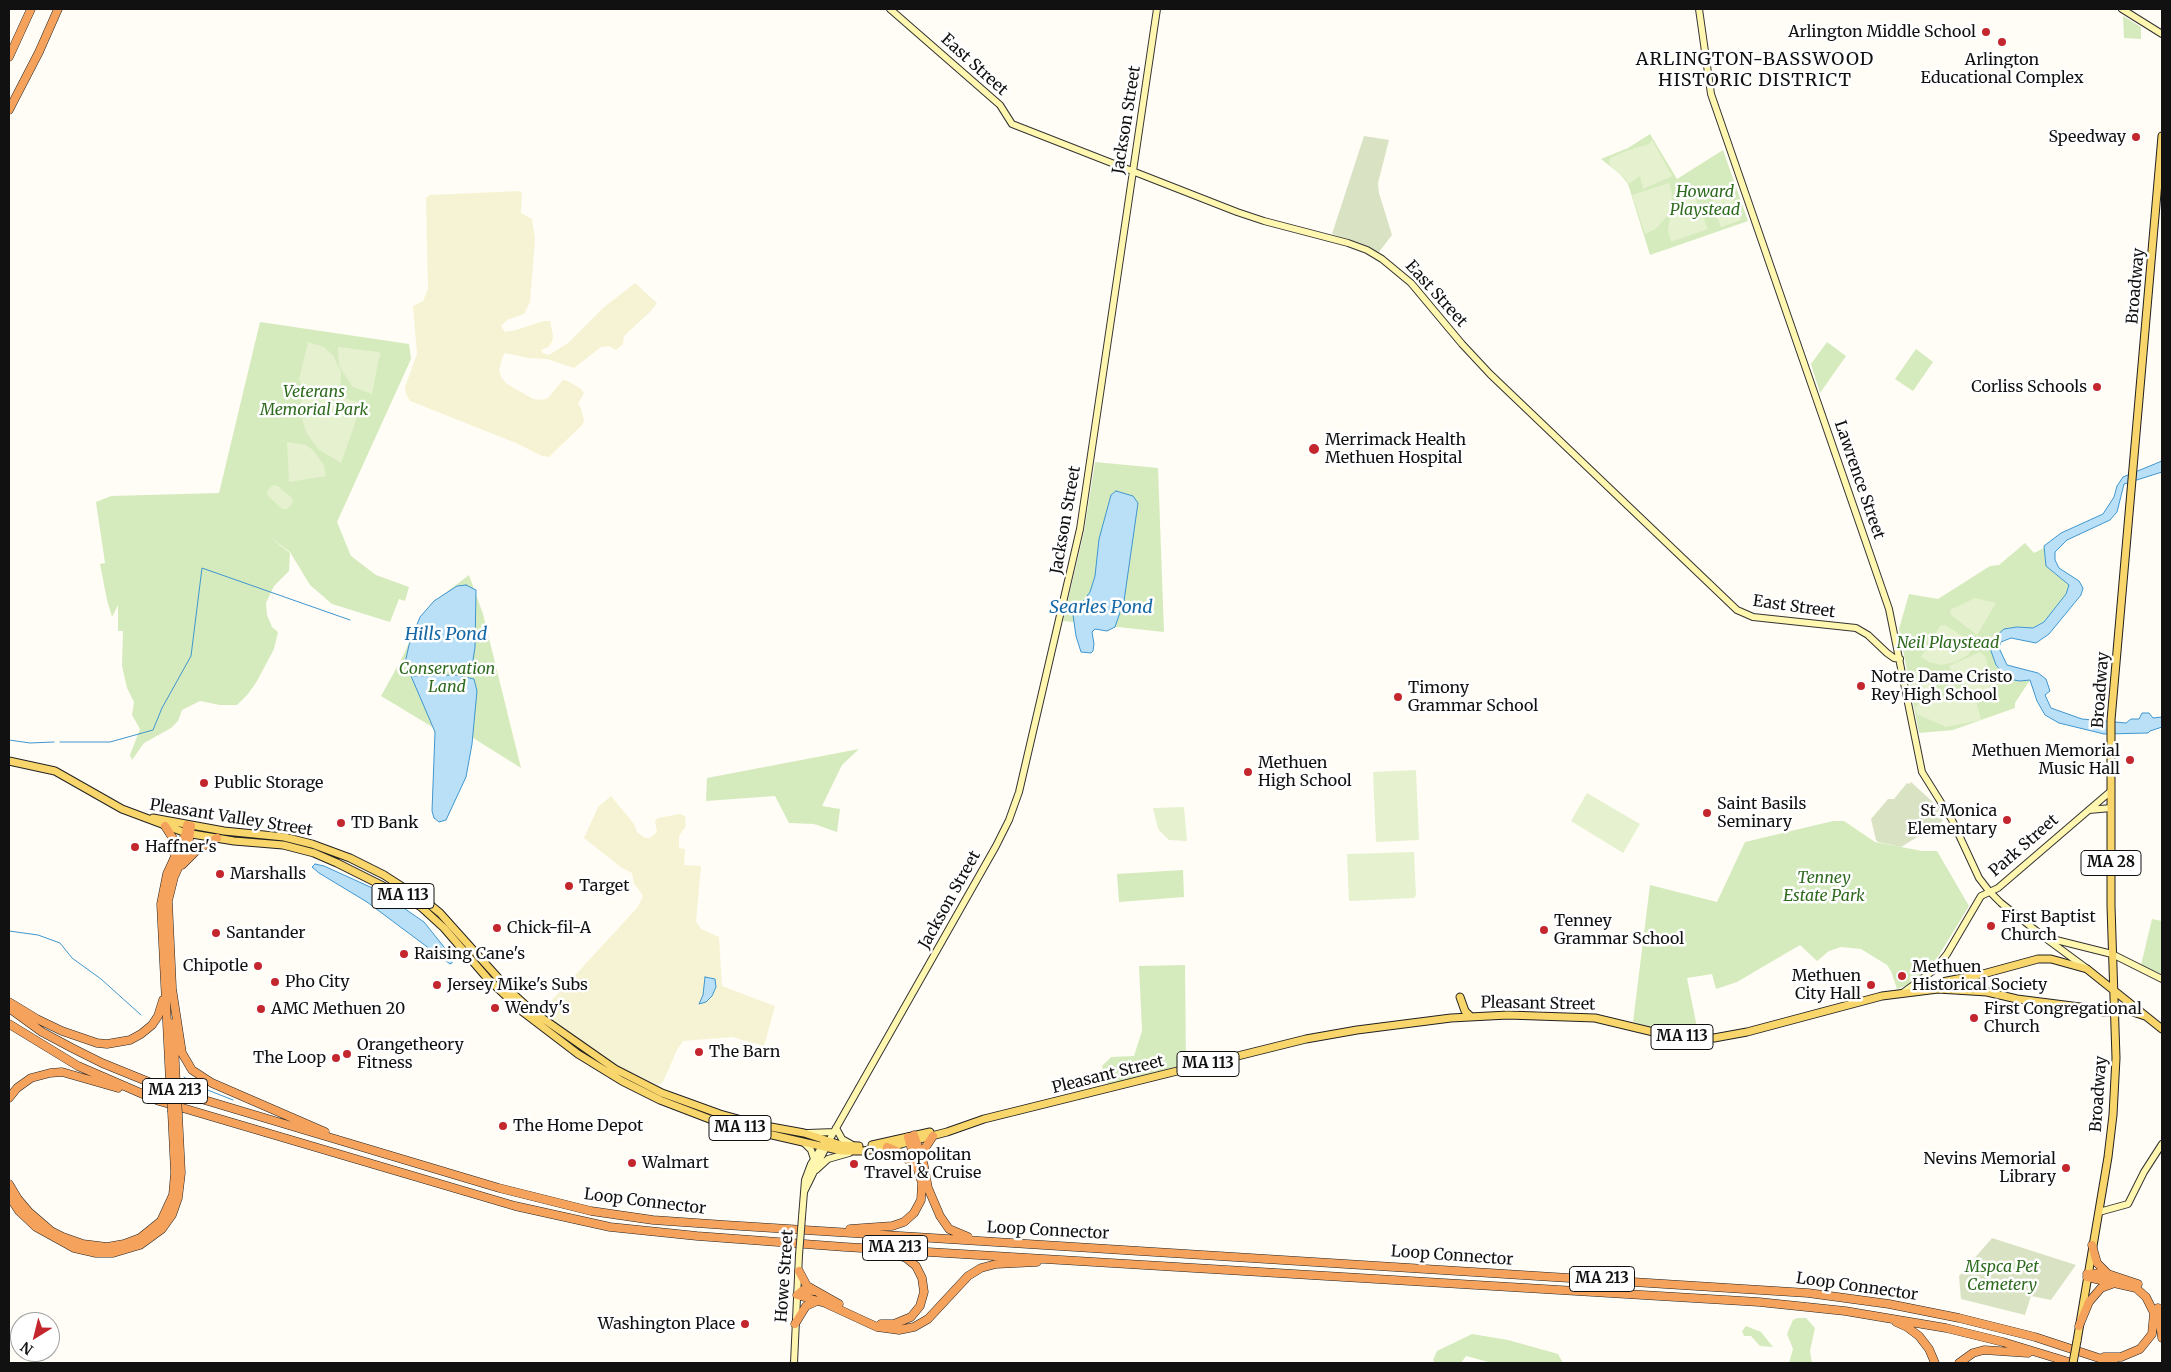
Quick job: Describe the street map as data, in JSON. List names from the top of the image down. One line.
{"streets":{"highway":["MA 213","Loop Connector"],"main road":["East Street","Jackson Street","Broadway","Lawrence Street","Pleasant Valley Street","Park Street","MA 28","MA 113","Pleasant Street","Howe Street"]},"crossings":[["East Street","Jackson Street"],["East Street","Lawrence Street"],["Jackson Street","Pleasant Valley Street"],["Jackson Street","Pleasant Street"],["Jackson Street","Howe Street"],["Broadway","Park Street"],["Broadway","MA 113"],["Broadway","Pleasant Street"],["Broadway","Loop Connector"],["Lawrence Street","Park Street"],["Pleasant Valley Street","Pleasant Street"],["Pleasant Valley Street","Howe Street"],["Park Street","Pleasant Street"],["MA 113","Pleasant Street"],["Pleasant Street","Howe Street"]],"districts":["ARLINGTON-BASSWOOD HISTORIC DISTRICT"],"water":["Searles Pond","Hills Pond"],"parks":["Howard Playstead","Veterans Memorial Park","Neil Playstead","Conservation Land","Tenney Estate Park","Mspca Pet Cemetery"],"places":["Arlington Middle School","Arlington Educational Complex","Speedway","Corliss Schools","Merrimack Health Methuen Hospital","Notre Dame Cristo Rey High School","Timony Grammar School","Methuen Memorial Music Hall","Methuen High School","Public Storage","Saint Basils Seminary","St Monica Elementary","TD Bank","Haffner's","Marshalls","Target","First Baptist Church","Chick-fil-A","Tenney Grammar School","Santander","Raising Cane's","Chipotle","Methuen Historical Society","Pho City","Jersey Mike's Subs","Methuen City Hall","Wendy's","AMC Methuen 20","First Congregational Church","The Barn","Orangetheory Fitness","The Loop","The Home Depot","Walmart","Cosmopolitan Travel & Cruise","Nevins Memorial Library","Washington Place"],"north":"bottom left"}
